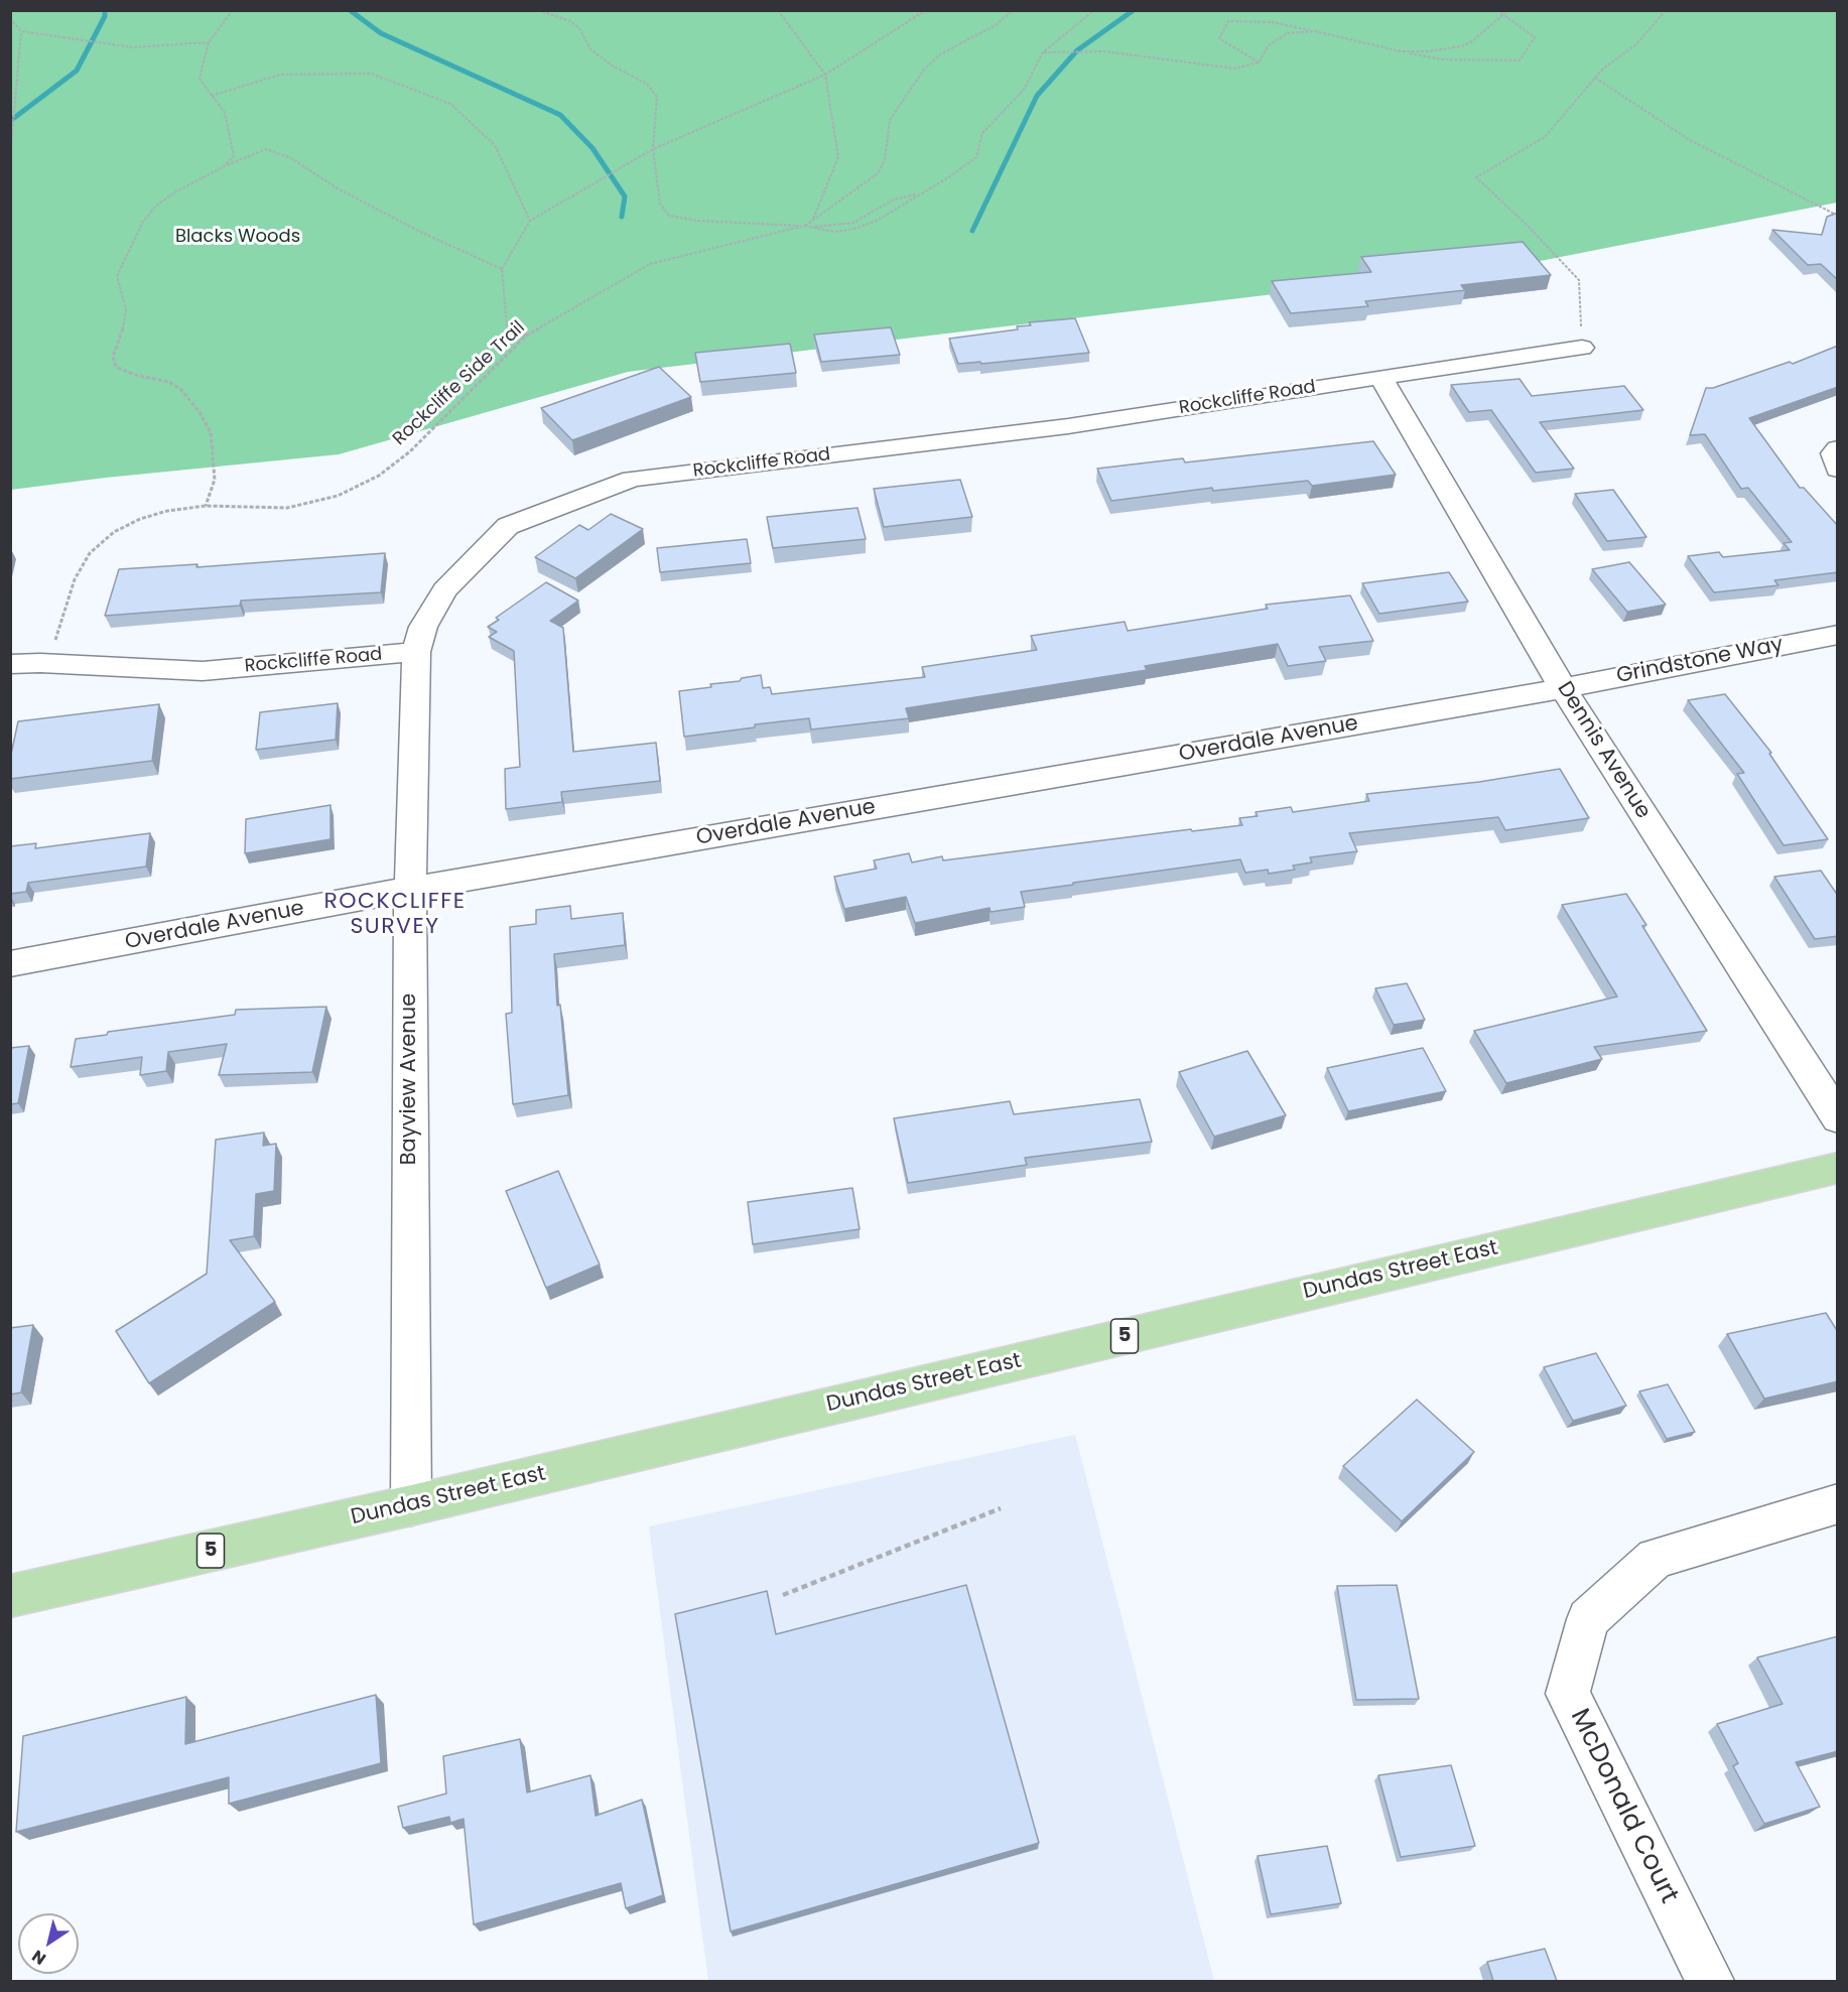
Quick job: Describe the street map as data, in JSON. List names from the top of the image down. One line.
{"streets":{"main road":["Dundas Street East","5"],"street":["Rockcliffe Road","Grindstone Way","Overdale Avenue","Dennis Avenue","Bayview Avenue","McDonald Court"],"path":["Rockcliffe Side Trail"]},"crossings":[["Rockcliffe Side Trail","Rockcliffe Road"],["Rockcliffe Road","Dennis Avenue"],["Rockcliffe Road","Bayview Avenue"],["Grindstone Way","Overdale Avenue"],["Grindstone Way","Dennis Avenue"],["Overdale Avenue","Dennis Avenue"],["Overdale Avenue","Bayview Avenue"],["Bayview Avenue","Dundas Street East"]],"districts":["ROCKCLIFFE SURVEY"],"parks":["Blacks Woods"],"north":"bottom left"}
